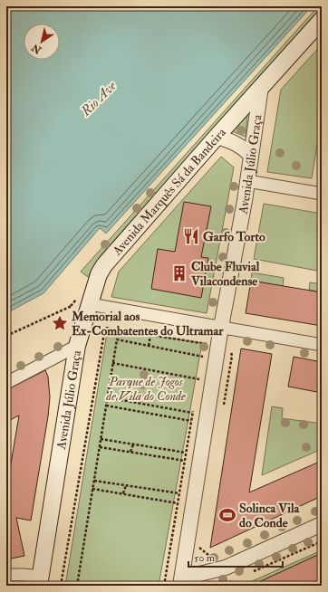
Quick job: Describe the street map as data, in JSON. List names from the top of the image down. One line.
{"streets":{"main road":["Avenida Júlio Graça","Avenida Marquês Sá da Bandeira"]},"crossings":[["Avenida Júlio Graça","Avenida Marquês Sá da Bandeira"]],"water":["Rio Ave"],"parks":["Parque de Jogos de Vila do Conde"],"places":{"restaurant":["Garfo Torto"],"building":["Clube Fluvial Vilacondense"],"place":["Memorial aos Ex-Combatentes do Ultramar"],"sports":["Solinca Vila do Conde"]},"scale_bar":"50 m","north":"bottom left"}
